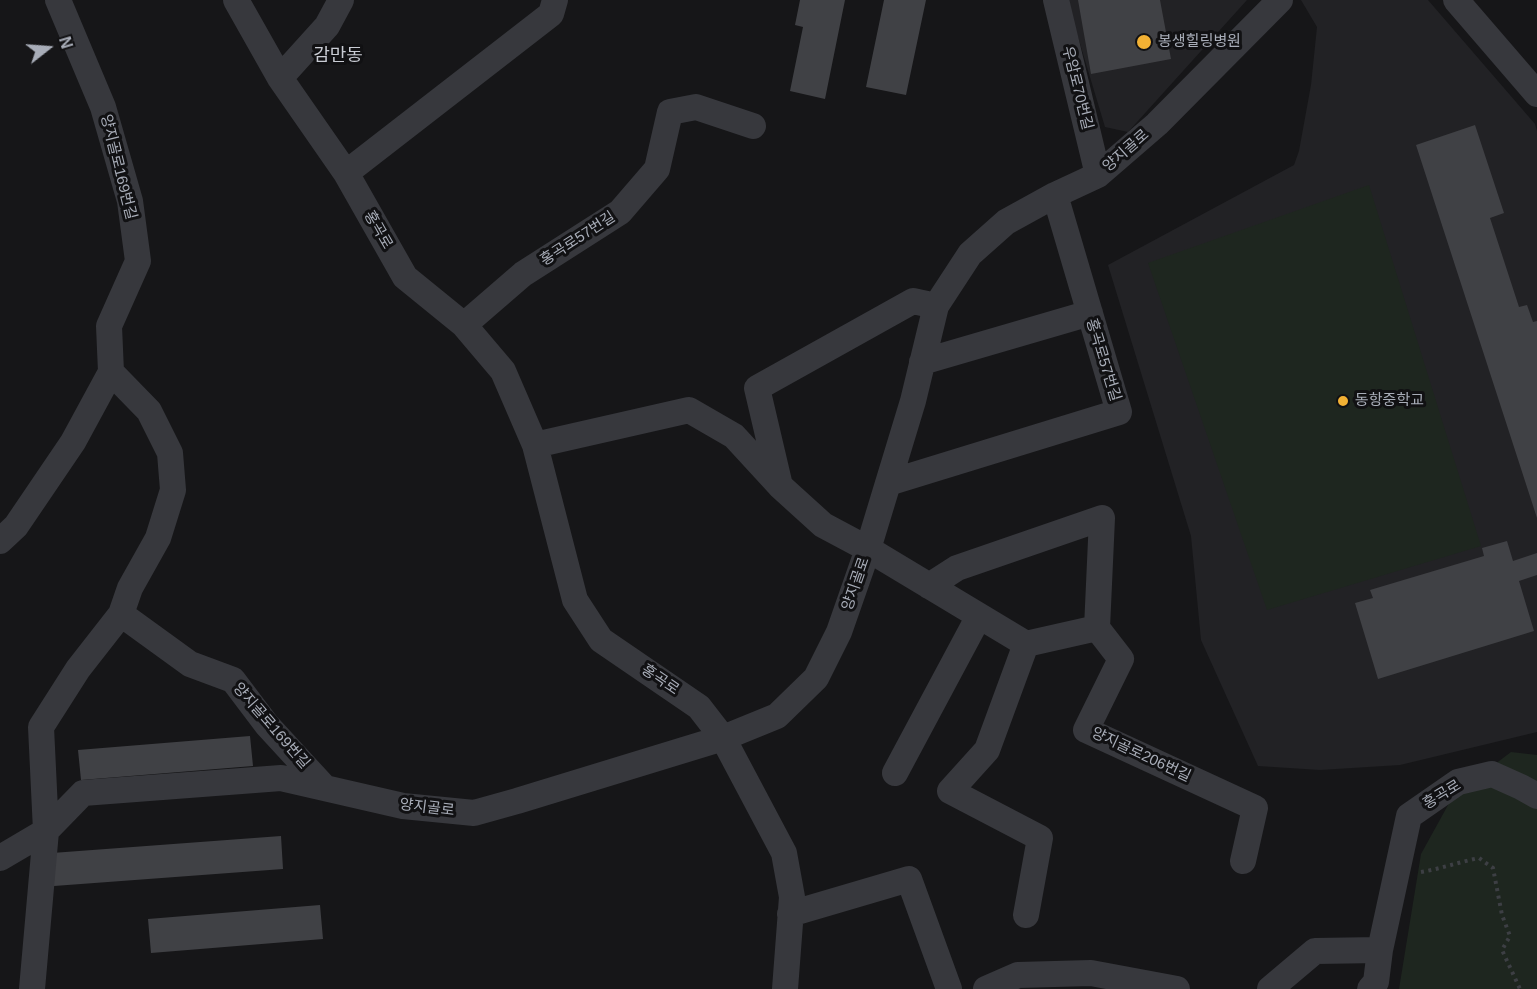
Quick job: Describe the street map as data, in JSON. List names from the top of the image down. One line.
{"streets":{"street":["우암로70번길","양지골로","양지골로169번길","홍곡로","홍곡로57번길","양지골로206번길"]},"crossings":[["우암로70번길","양지골로"],["양지골로","양지골로169번길"],["양지골로","홍곡로"],["양지골로","홍곡로57번길"],["홍곡로","홍곡로57번길"]],"districts":["감만동"],"places":["봉생힐링병원","동항중학교"],"north":"right"}
